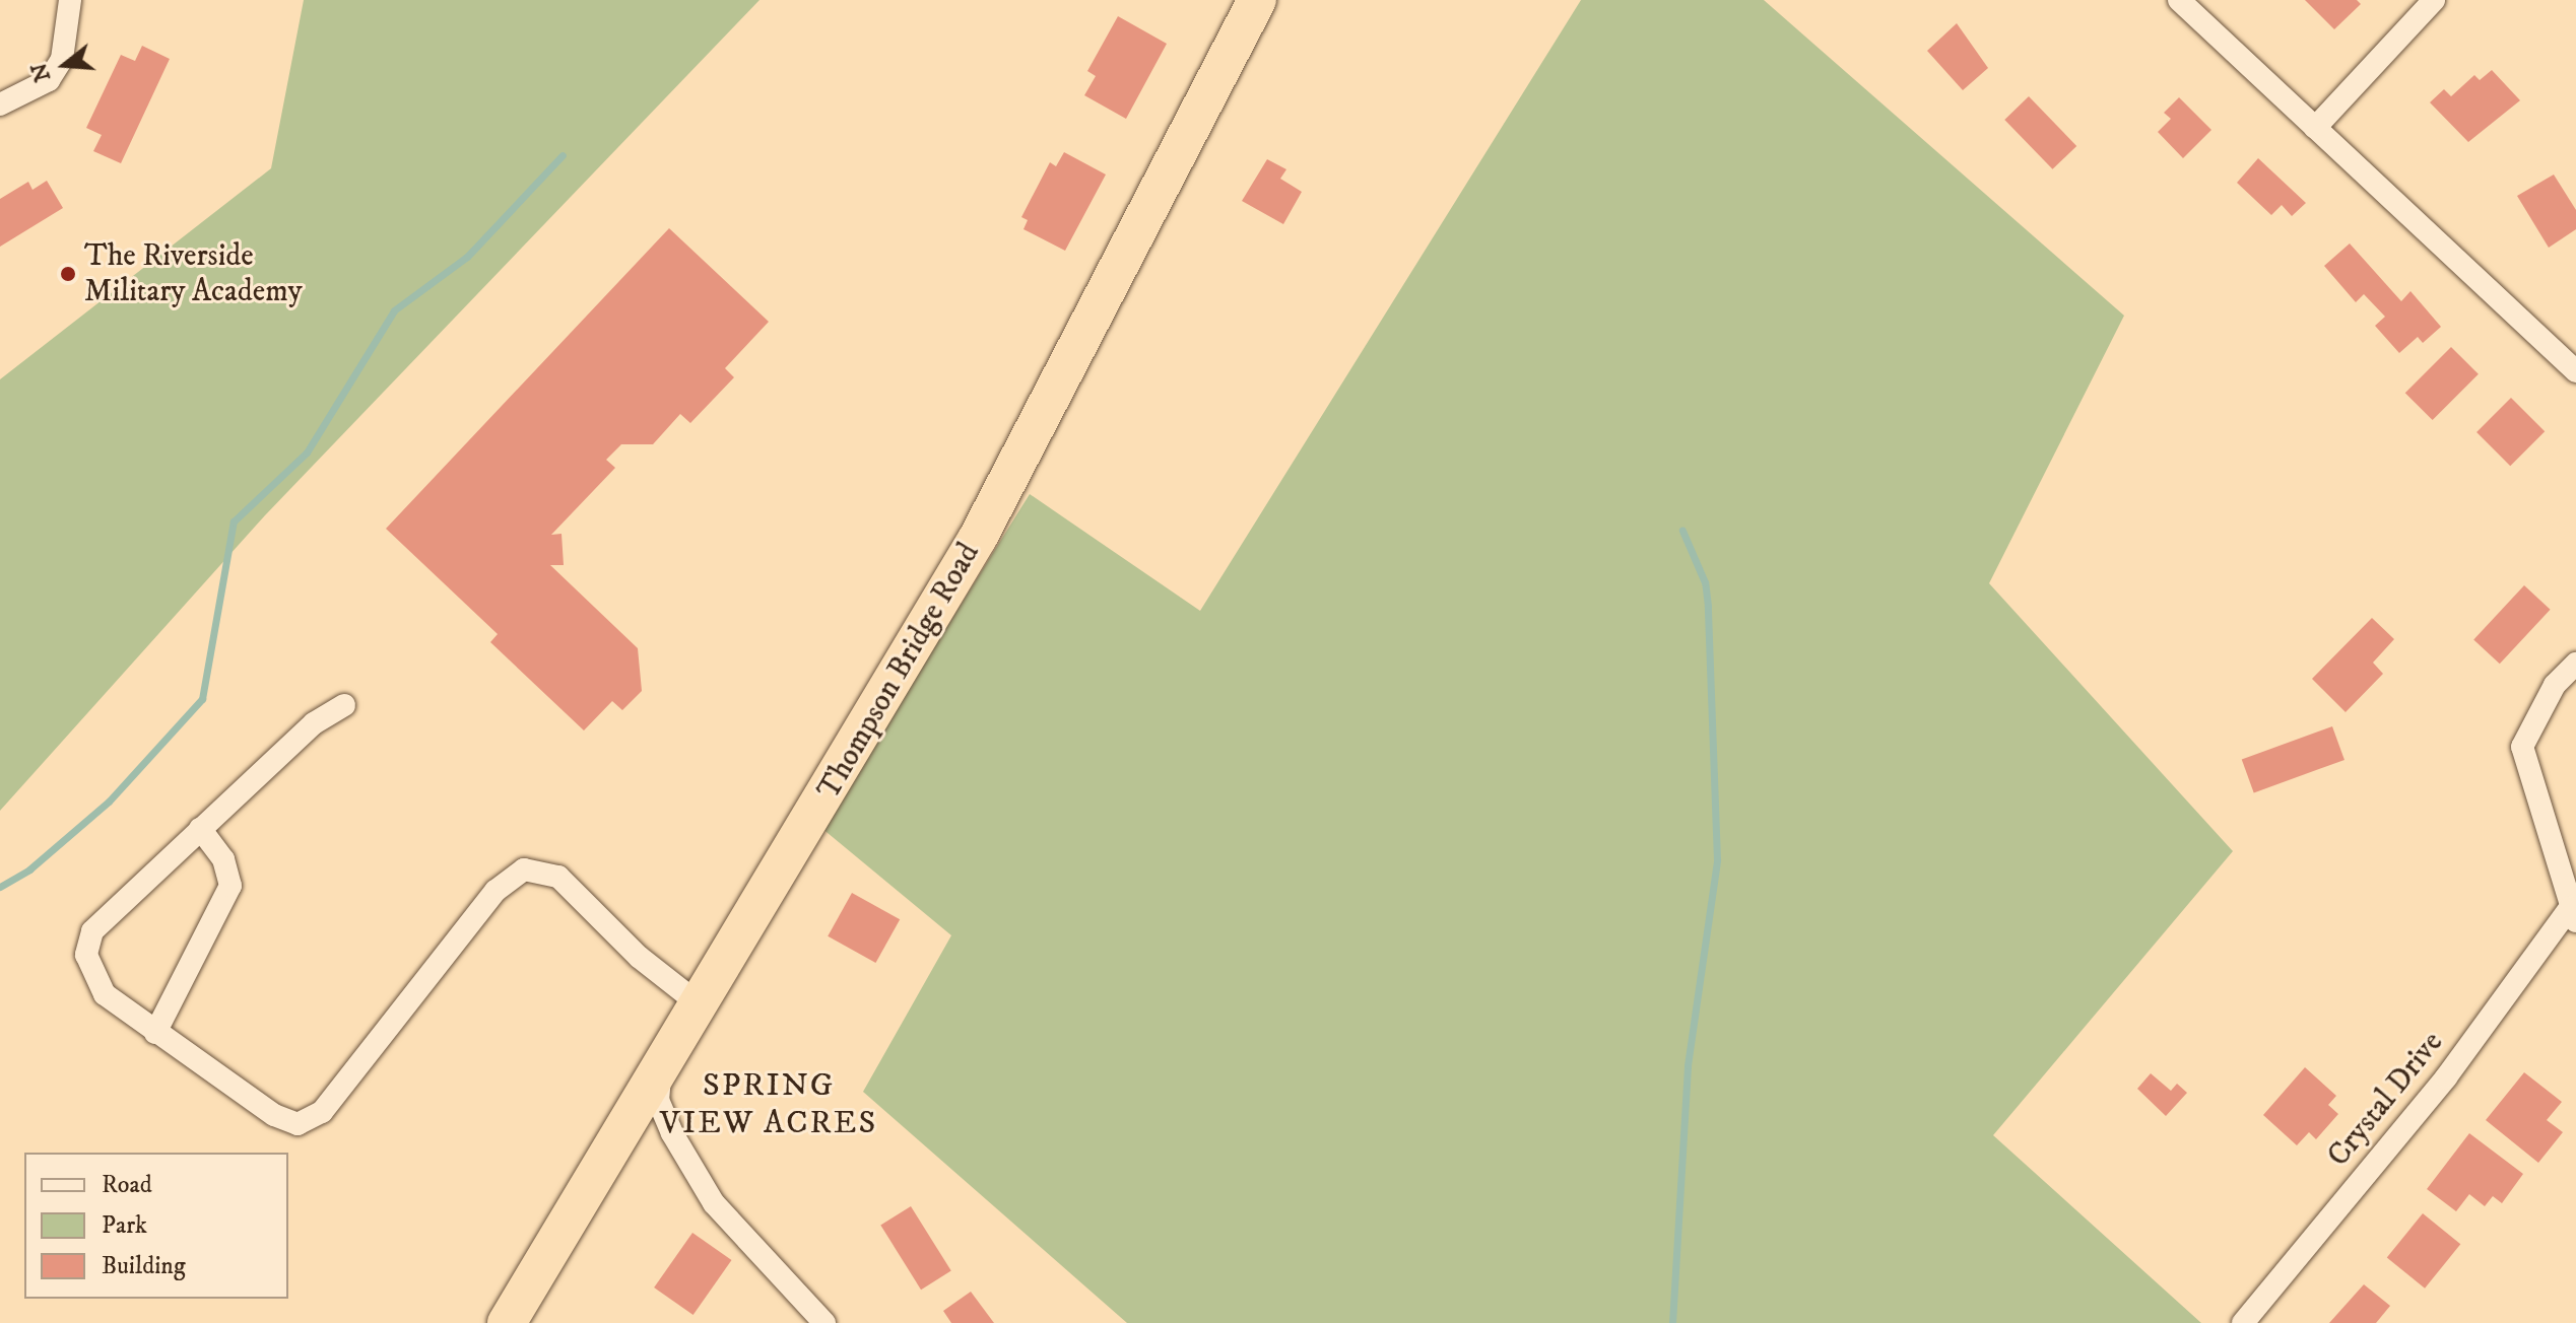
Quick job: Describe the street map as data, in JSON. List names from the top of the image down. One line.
{"streets":{"highway":["Thompson Bridge Road"],"street":["Crystal Drive"]},"districts":["SPRING VIEW ACRES"],"places":["The Riverside Military Academy"],"legend":["Road","Park","Building"],"north":"left"}
